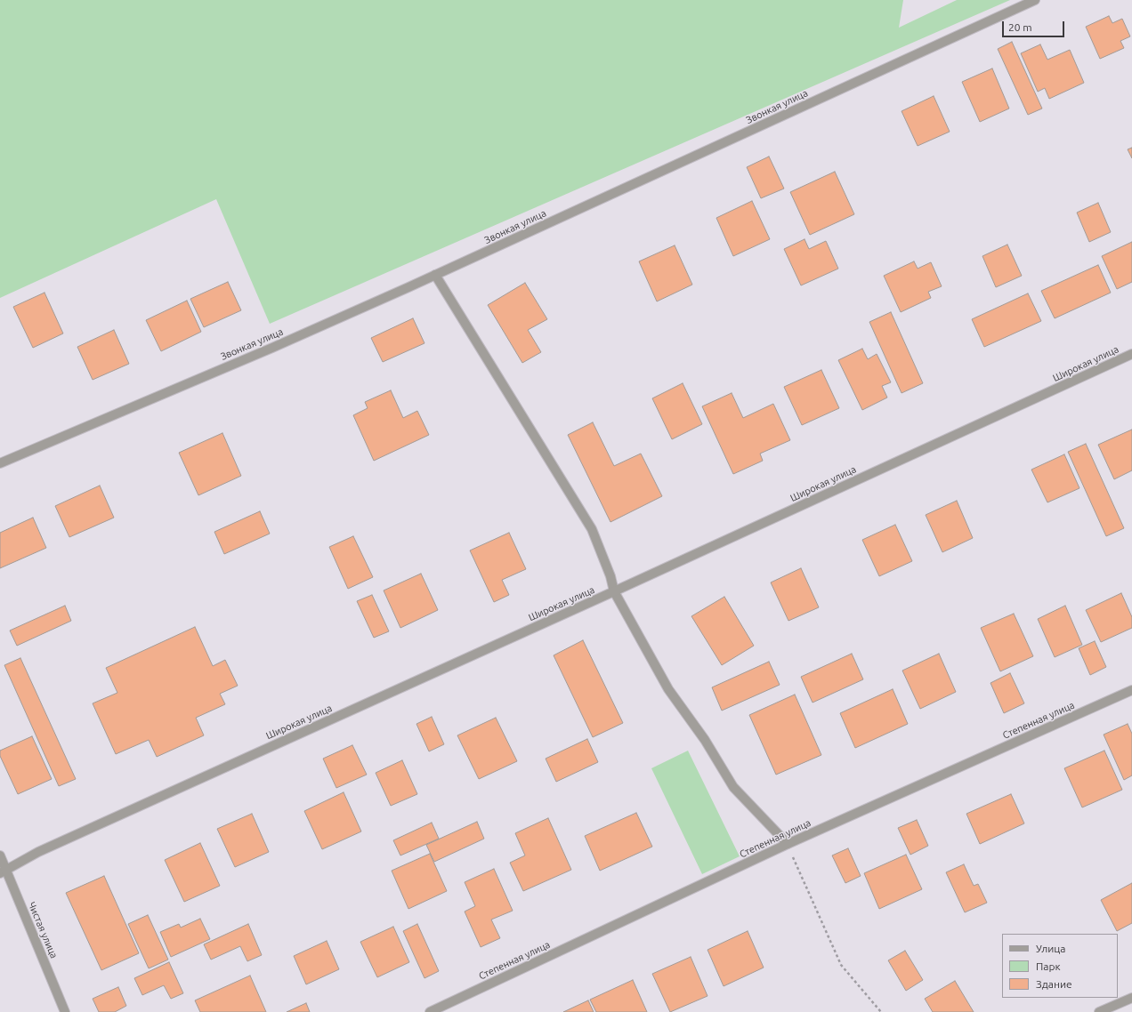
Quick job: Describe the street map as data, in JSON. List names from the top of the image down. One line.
{"streets":{"street":["Звонкая улица","Широкая улица","Степенная улица","Чистая улица"]},"crossings":[["Широкая улица","Чистая улица"]],"legend":["Улица","Парк","Здание"],"scale_bar":"20 m"}
